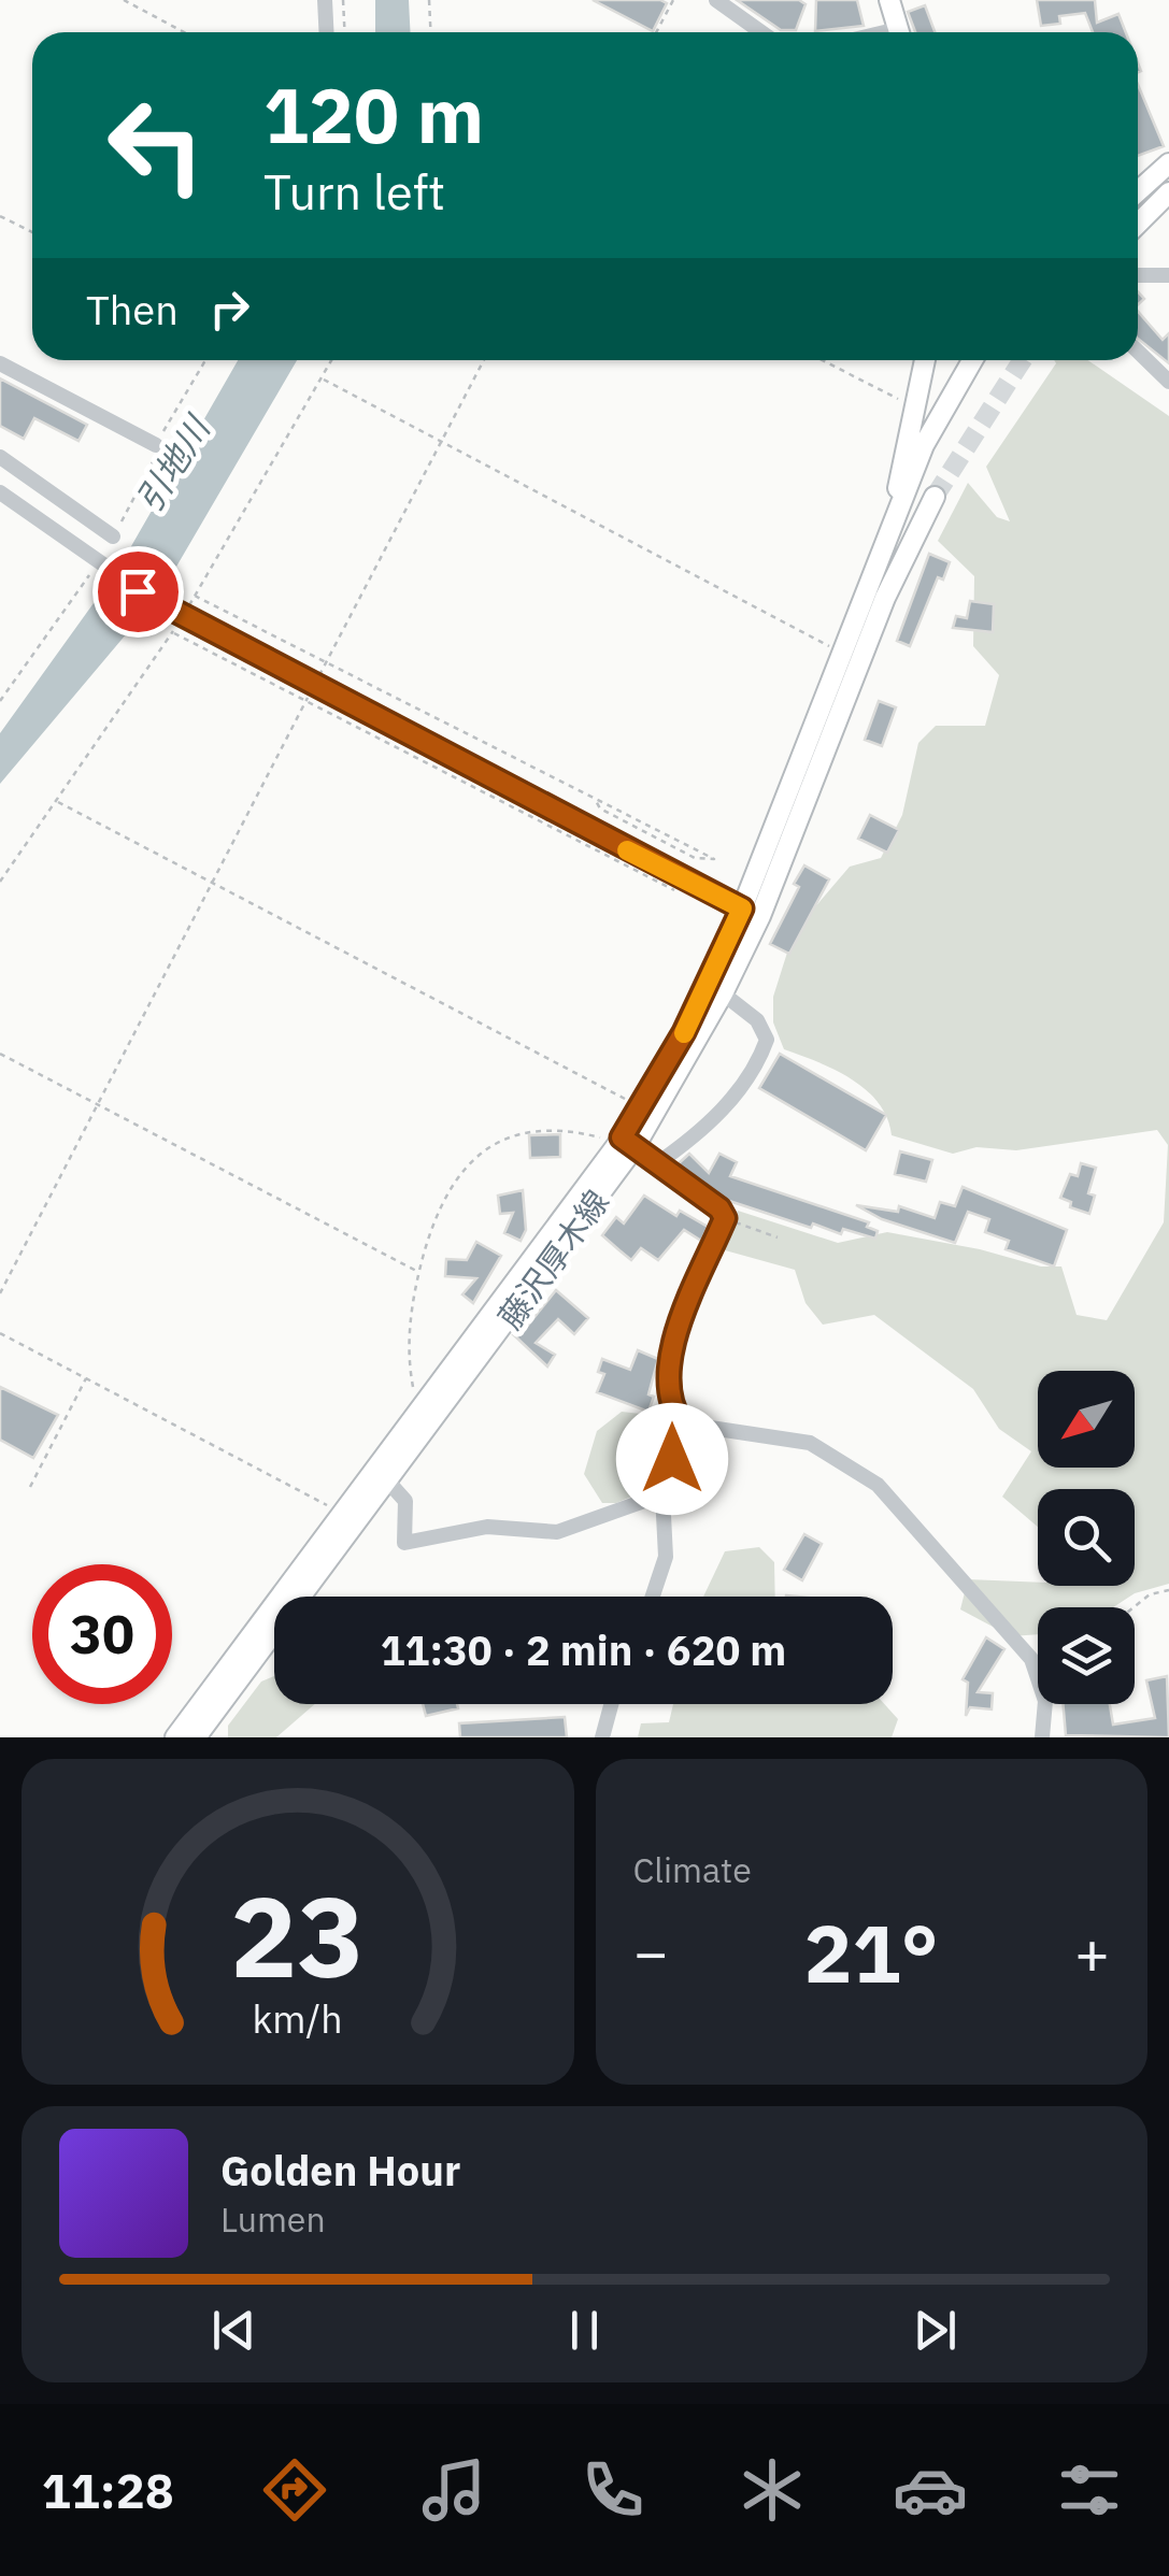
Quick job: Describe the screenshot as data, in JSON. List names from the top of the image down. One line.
{"streets":{"main road":["藤沢厚木線"]},"water":["引地川"],"north":"bottom left","page":{"turn":["120 m","Turn left"],"then":"Then","limit":"30","trip":"11:30 · 2 min · 620 m","tile":"Climate","heat":["−","21°","+"],"song":["Golden Hour","Lumen"],"tabs":"11:28","gauge":["23","km/h"]}}
